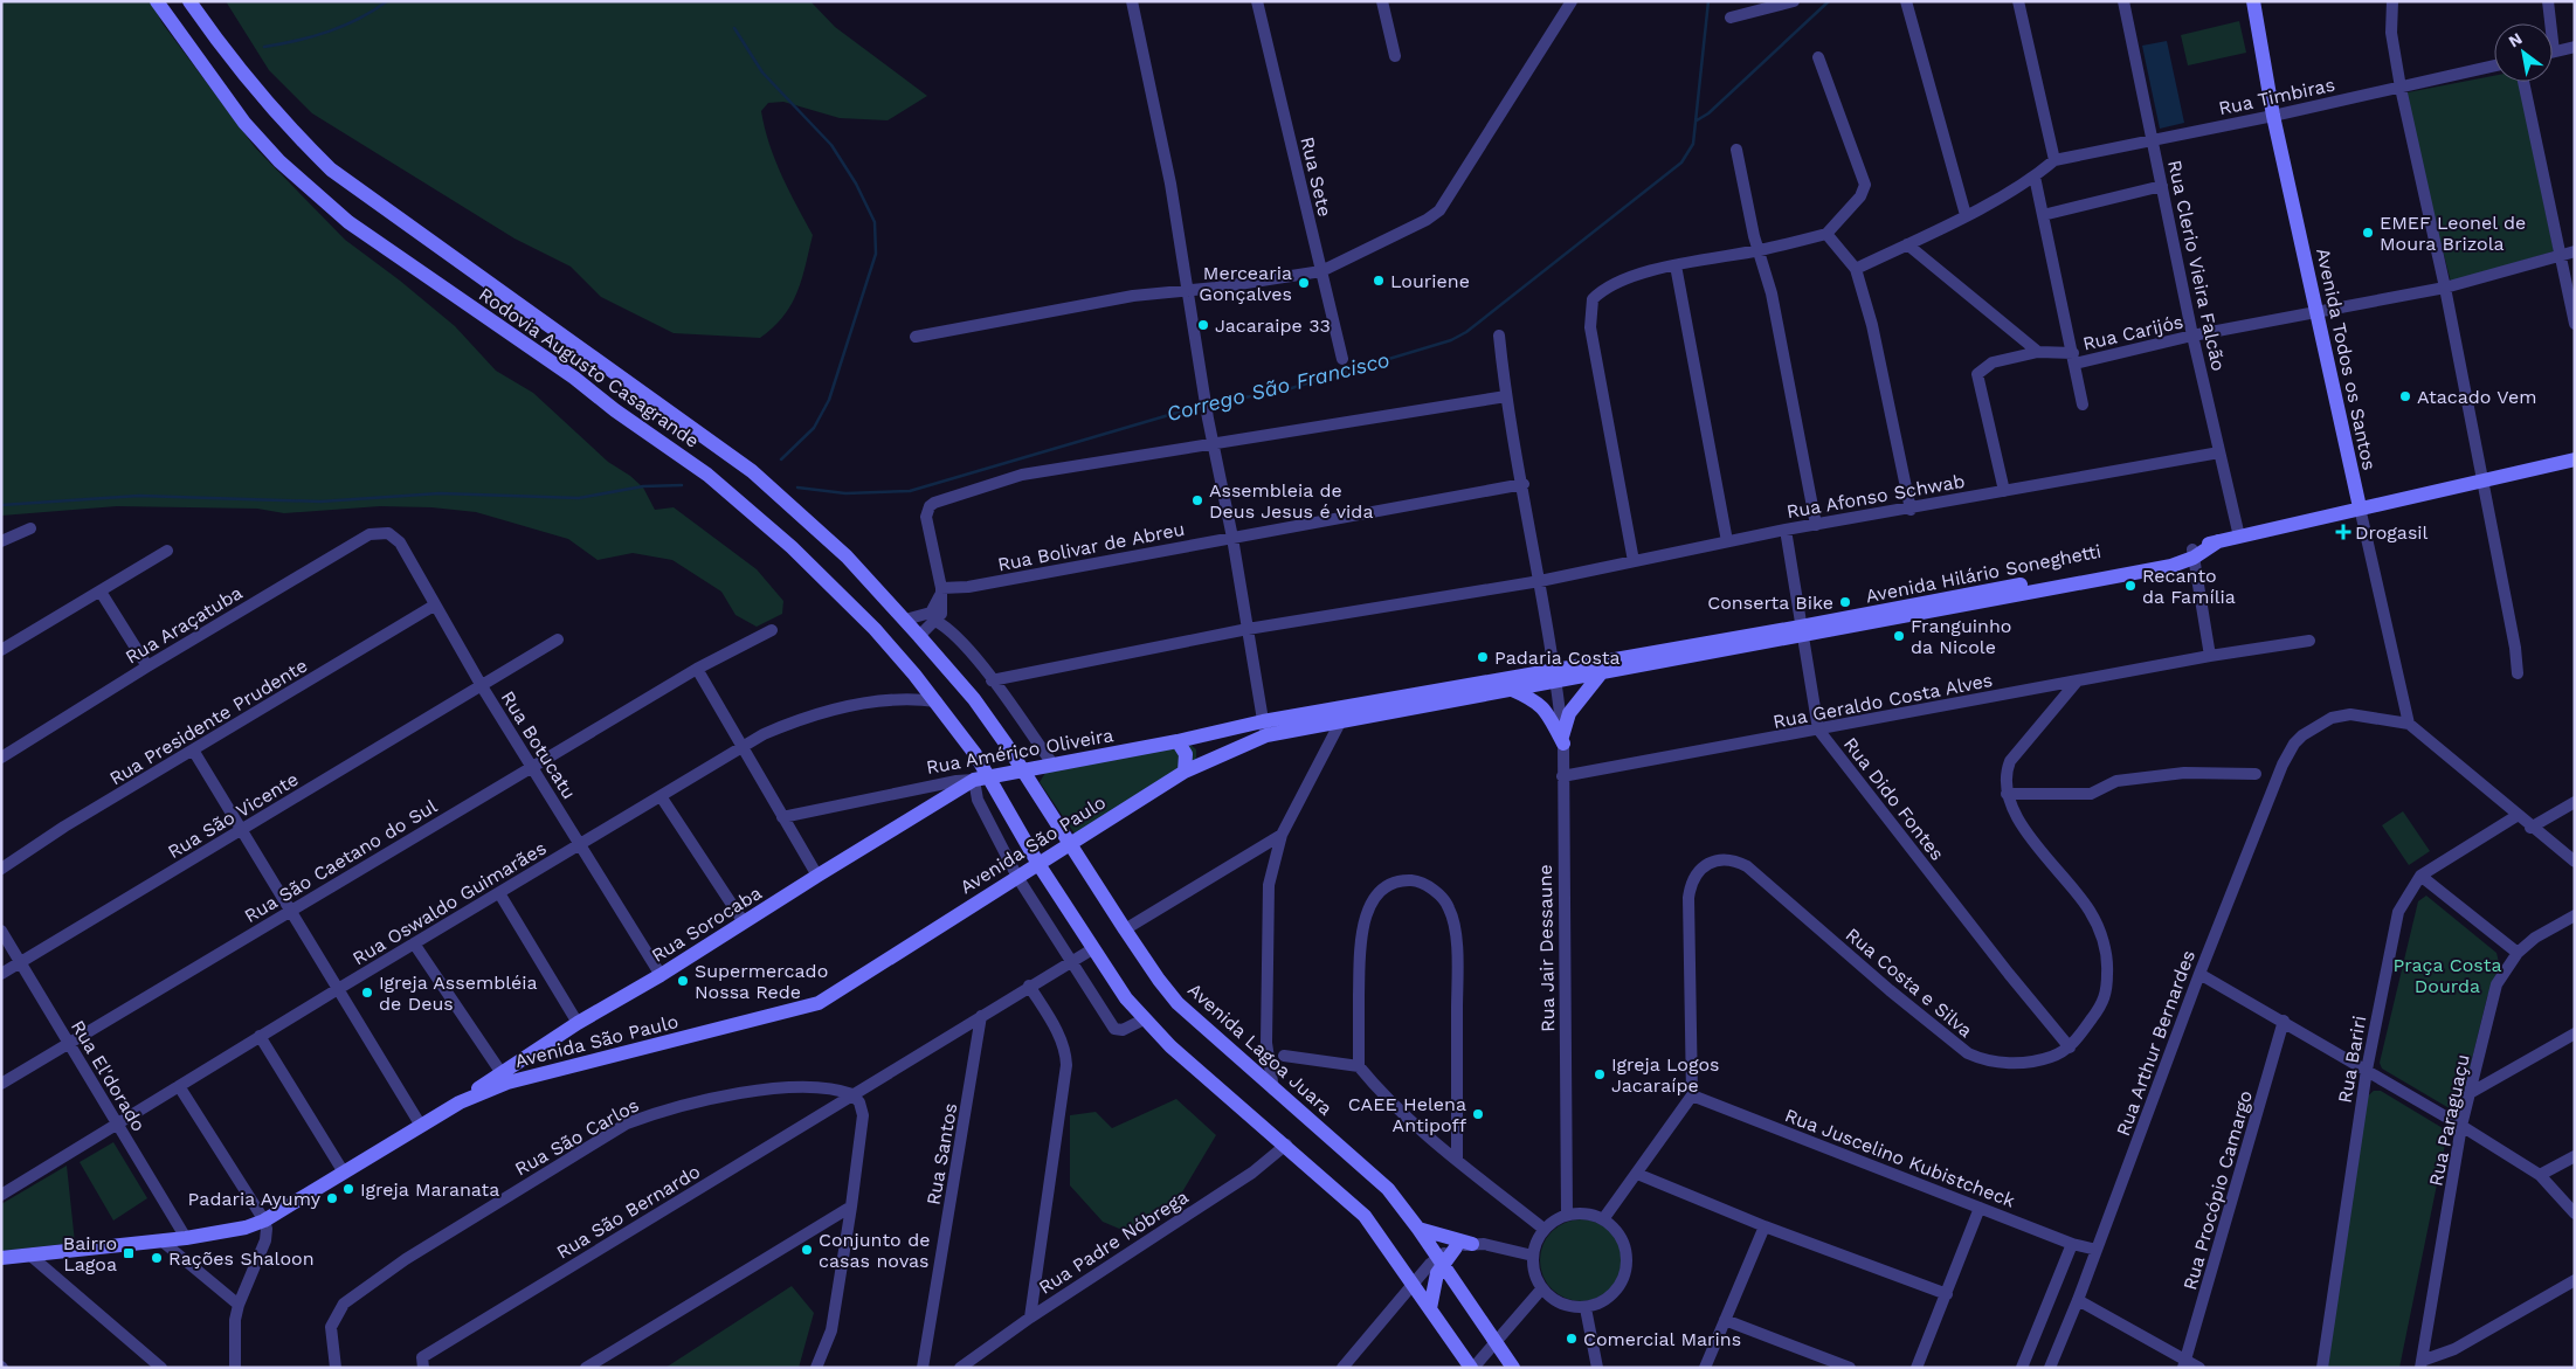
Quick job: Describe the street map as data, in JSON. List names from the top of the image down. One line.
{"streets":{"street":["Rua Timbiras","Rua Sete","Rua Clerio Vieira Falcão","Rua Carijós","Avenida Todos os Santos","Rodovia Augusto Casagrande","Rua Afonso Schwab","Rua Bolivar de Abreu","Avenida Hilário Soneghetti","Rua Araçatuba","Rua Geraldo Costa Alves","Rua Presidente Prudente","Rua Botucatu","Rua Américo Oliveira","Rua Dido Fontes","Rua São Vicente","Avenida São Paulo","Rua São Caetano do Sul","Rua Oswaldo Guimarães","Rua Sorocaba","Rua Jair Dessaune","Rua Costa e Silva","Rua Arthur Bernardes","Avenida Lagoa Juara","Rua Bariri","Rua El'dorado","Rua Paraguaçu","Rua São Carlos","Rua Santos","Rua Juscelino Kubistcheck","Rua Procópio Camargo","Rua São Bernardo","Rua Padre Nóbrega"]},"crossings":[["Rua Timbiras","Rua Clerio Vieira Falcão"],["Rua Timbiras","Avenida Todos os Santos"],["Rua Clerio Vieira Falcão","Rua Carijós"],["Rua Clerio Vieira Falcão","Rua Afonso Schwab"],["Rua Clerio Vieira Falcão","Avenida Hilário Soneghetti"],["Rua Carijós","Avenida Todos os Santos"],["Rua Carijós","Rua Afonso Schwab"],["Avenida Todos os Santos","Avenida Hilário Soneghetti"],["Avenida Todos os Santos","Rua Arthur Bernardes"],["Rodovia Augusto Casagrande","Rua Américo Oliveira"],["Rodovia Augusto Casagrande","Rua Oswaldo Guimarães"],["Rua Afonso Schwab","Rua Dido Fontes"],["Rua Afonso Schwab","Rua Jair Dessaune"],["Rua Bolivar de Abreu","Rua Jair Dessaune"],["Avenida Hilário Soneghetti","Rua Américo Oliveira"],["Avenida Hilário Soneghetti","Rua Dido Fontes"],["Avenida Hilário Soneghetti","Avenida São Paulo"],["Avenida Hilário Soneghetti","Rua Jair Dessaune"],["Rua Araçatuba","Rua Botucatu"],["Rua Geraldo Costa Alves","Rua Dido Fontes"],["Rua Geraldo Costa Alves","Rua Jair Dessaune"],["Rua Geraldo Costa Alves","Rua Costa e Silva"],["Rua Presidente Prudente","Rua Botucatu"],["Rua Botucatu","Rua São Vicente"],["Rua Botucatu","Rua São Caetano do Sul"],["Rua Botucatu","Rua Oswaldo Guimarães"],["Rua Botucatu","Rua Sorocaba"],["Rua Américo Oliveira","Avenida São Paulo"],["Rua Américo Oliveira","Rua Sorocaba"],["Rua Américo Oliveira","Avenida Lagoa Juara"],["Rua Dido Fontes","Rua Costa e Silva"],["Rua São Vicente","Rua El'dorado"],["Avenida São Paulo","Rua Sorocaba"],["Avenida São Paulo","Avenida Lagoa Juara"],["Avenida São Paulo","Rua El'dorado"],["Rua São Caetano do Sul","Rua El'dorado"],["Rua Oswaldo Guimarães","Rua El'dorado"],["Rua Costa e Silva","Rua Juscelino Kubistcheck"],["Rua Arthur Bernardes","Rua Juscelino Kubistcheck"],["Rua São Carlos","Rua São Bernardo"],["Rua Santos","Rua São Bernardo"]],"water":["Corrego São Francisco"],"parks":["Praça Costa Dourda"],"places":{"other":["EMEF Leonel de Moura Brizola","Louriene","Mercearia Gonçalves","Jacaraipe 33","Atacado Vem","Assembleia de Deus Jesus é vida","Recanto da Família","Conserta Bike","Franguinho da Nicole","Padaria Costa","Supermercado Nossa Rede","Igreja Assembléia de Deus","Igreja Logos Jacaraípe","CAEE Helena Antipoff","Igreja Maranata","Padaria Ayumy","Conjunto de casas novas","Rações Shaloon","Comercial Marins"],"health":["Drogasil"],"transit":["Bairro Lagoa"]},"north":"top left"}
